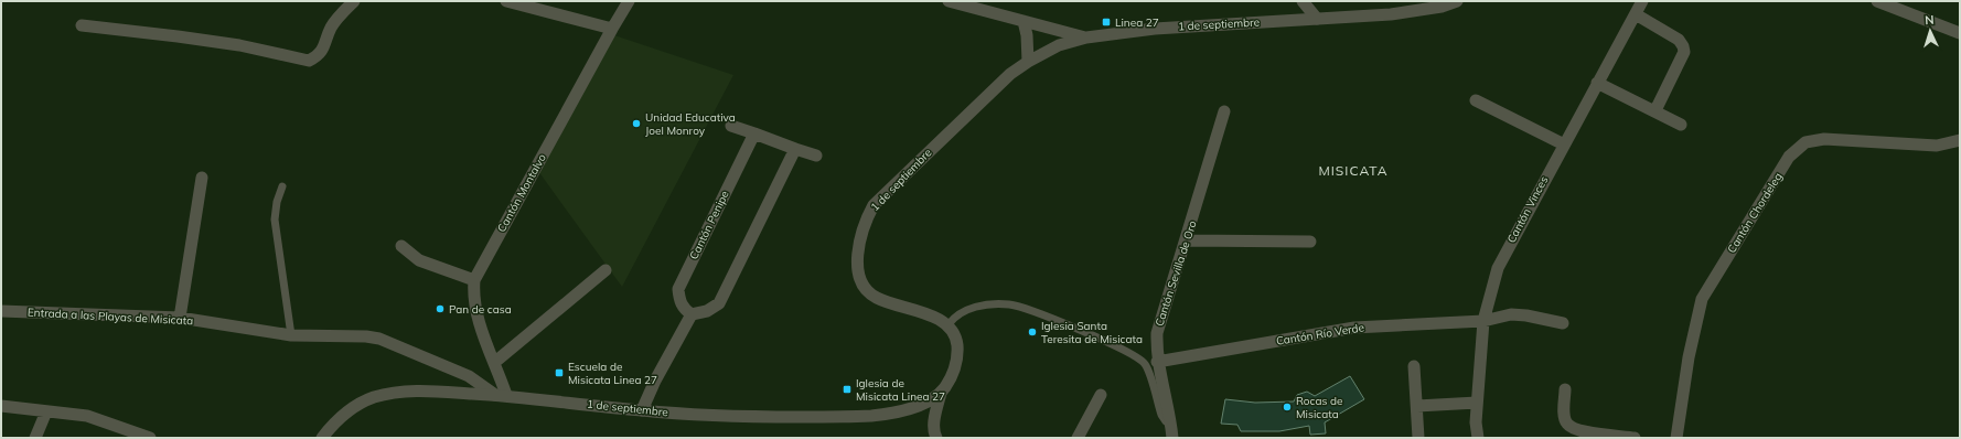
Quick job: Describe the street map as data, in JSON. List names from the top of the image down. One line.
{"streets":{"street":["1 de septiembre","Cantón Montalvo","Cantón Vinces","Cantón Chordeleg","Cantón Penipe","Cantón Sevilla de Oro","Entrada a las Playas de Misicata","Cantón Río Verde"]},"crossings":[["1 de septiembre","Cantón Montalvo"],["1 de septiembre","Entrada a las Playas de Misicata"],["Cantón Montalvo","Entrada a las Playas de Misicata"],["Cantón Vinces","Cantón Río Verde"],["Cantón Sevilla de Oro","Cantón Río Verde"]],"districts":["MISICATA"],"places":{"transit":["Linea 27","Escuela de Misicata Linea 27","Iglesia de Misicata Linea 27"],"other":["Unidad Educativa Joel Monroy","Pan de casa","Iglesia Santa Teresita de Misicata","Rocas de Misicata"]},"north":"top"}
